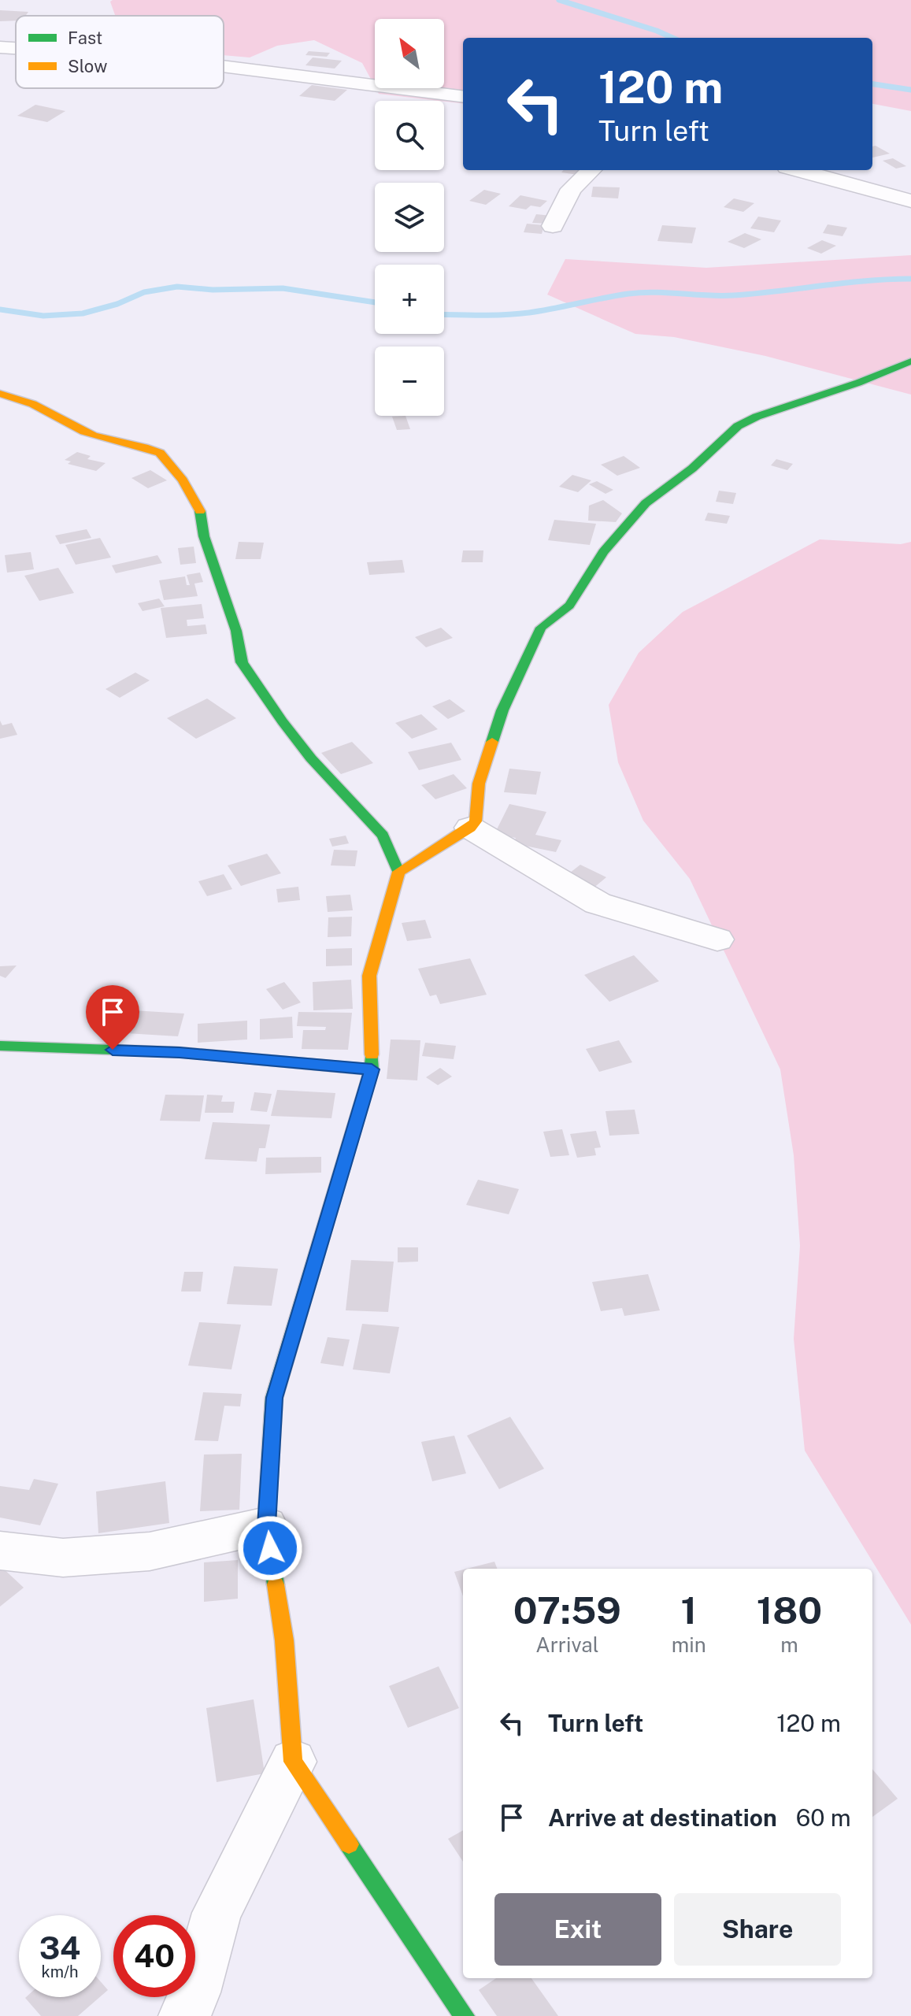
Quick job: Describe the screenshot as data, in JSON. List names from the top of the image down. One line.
{"legend":["Fast","Slow"],"north":"top left","page":{"map_buttons":["+","−"],"turn":["120 m","Turn left"],"eta":["07:59","Arrival","1","min","180","m"],"list":[{"name":"Turn left","value":"120 m"},{"name":"Arrive at destination","value":"60 m"}],"buttons":["Exit","Share"],"speed":"34 km/h","limit":"40"}}
